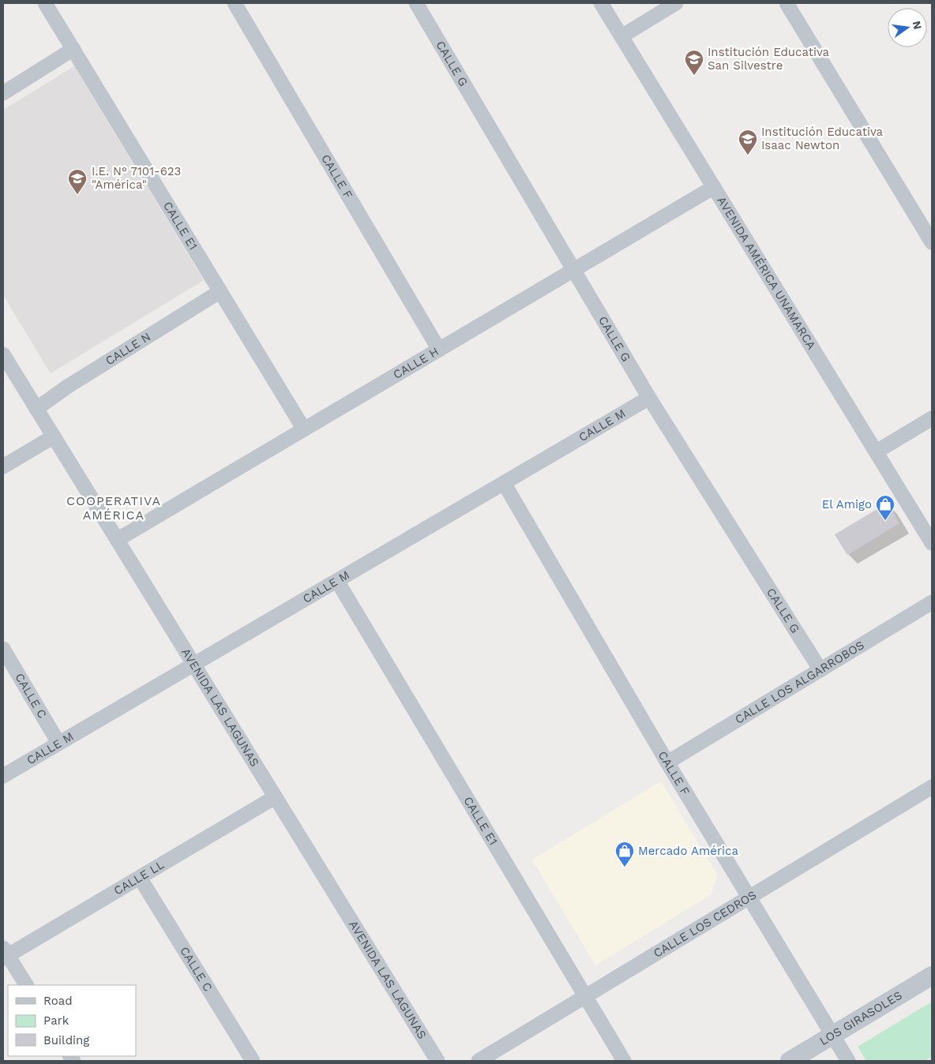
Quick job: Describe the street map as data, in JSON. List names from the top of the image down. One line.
{"streets":{"street":["CALLE G","CALLE F","CALLE E1","AVENIDA AMÉRICA UNAMARCA","CALLE N","CALLE H","CALLE M","CALLE LOS ALGARROBOS","CALLE C","AVENIDA LAS LAGUNAS","CALLE LL","CALLE LOS CEDROS","LOS GIRASOLES"]},"crossings":[["CALLE G","CALLE H"],["CALLE G","CALLE M"],["CALLE G","CALLE LOS ALGARROBOS"],["CALLE F","CALLE H"],["CALLE F","CALLE M"],["CALLE F","CALLE LOS ALGARROBOS"],["CALLE F","CALLE LOS CEDROS"],["CALLE F","LOS GIRASOLES"],["CALLE E1","CALLE N"],["CALLE E1","CALLE H"],["CALLE E1","CALLE M"],["CALLE E1","CALLE LOS CEDROS"],["AVENIDA AMÉRICA UNAMARCA","CALLE H"],["CALLE N","AVENIDA LAS LAGUNAS"],["CALLE H","AVENIDA LAS LAGUNAS"],["CALLE M","CALLE C"],["CALLE M","AVENIDA LAS LAGUNAS"],["CALLE C","CALLE LL"],["AVENIDA LAS LAGUNAS","CALLE LL"]],"districts":["COOPERATIVA AMÉRICA"],"places":{"school or university":["Institución Educativa San Silvestre","Institución Educativa Isaac Newton","I.E. N° 7101-623 \"América\""],"shop":["El Amigo","Mercado América"]},"legend":["Road","Park","Building"],"north":"right"}
